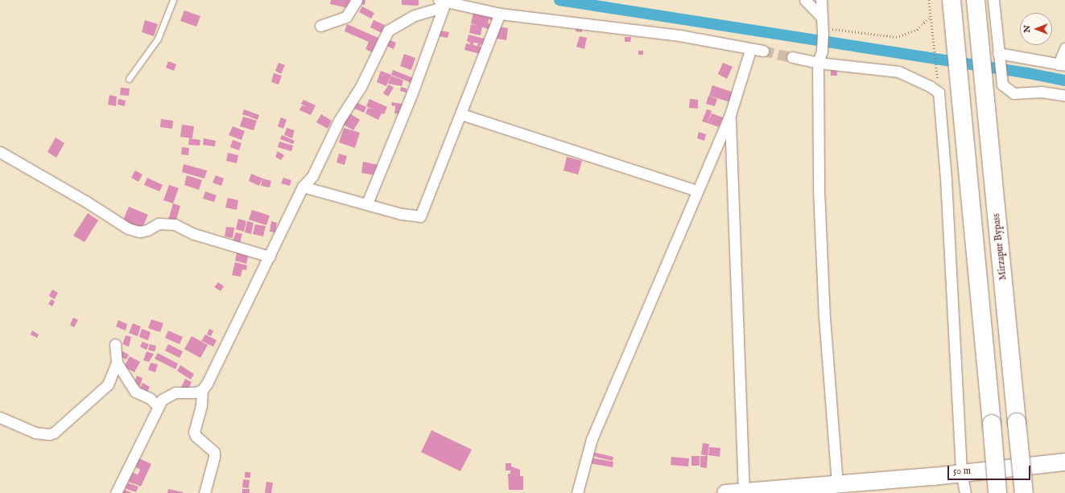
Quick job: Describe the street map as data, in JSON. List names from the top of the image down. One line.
{"streets":{"highway":["Mirzapur Bypass"]},"scale_bar":"50 m","north":"left"}
